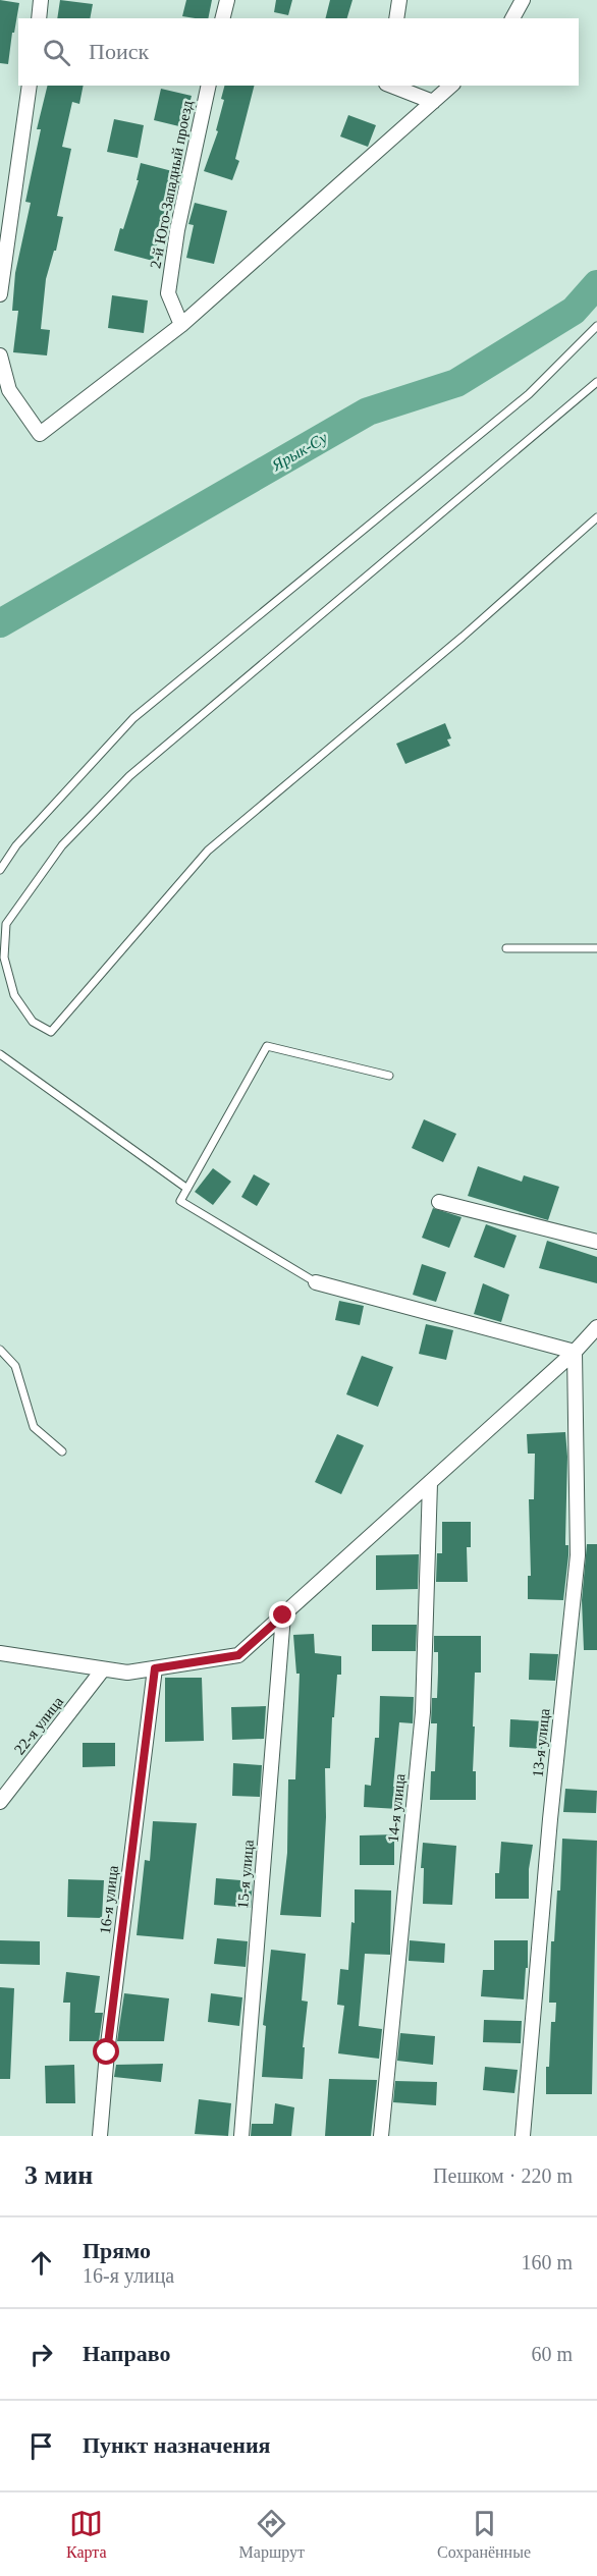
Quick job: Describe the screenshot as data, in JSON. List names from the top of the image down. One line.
{"streets":{"street":["2-й Юго-Западный проезд","22-я улица","13-я улица","14-я улица","15-я улица","16-я улица"]},"water":["Ярык-Су"],"page":{"search":"Поиск","heading":["3 мин","Пешком · 220 m"],"list":[["Прямо","16-я улица","160 m"],["Направо","60 m"],"Пункт назначения"],"nav":["Карта","Маршрут","Сохранённые"]}}
